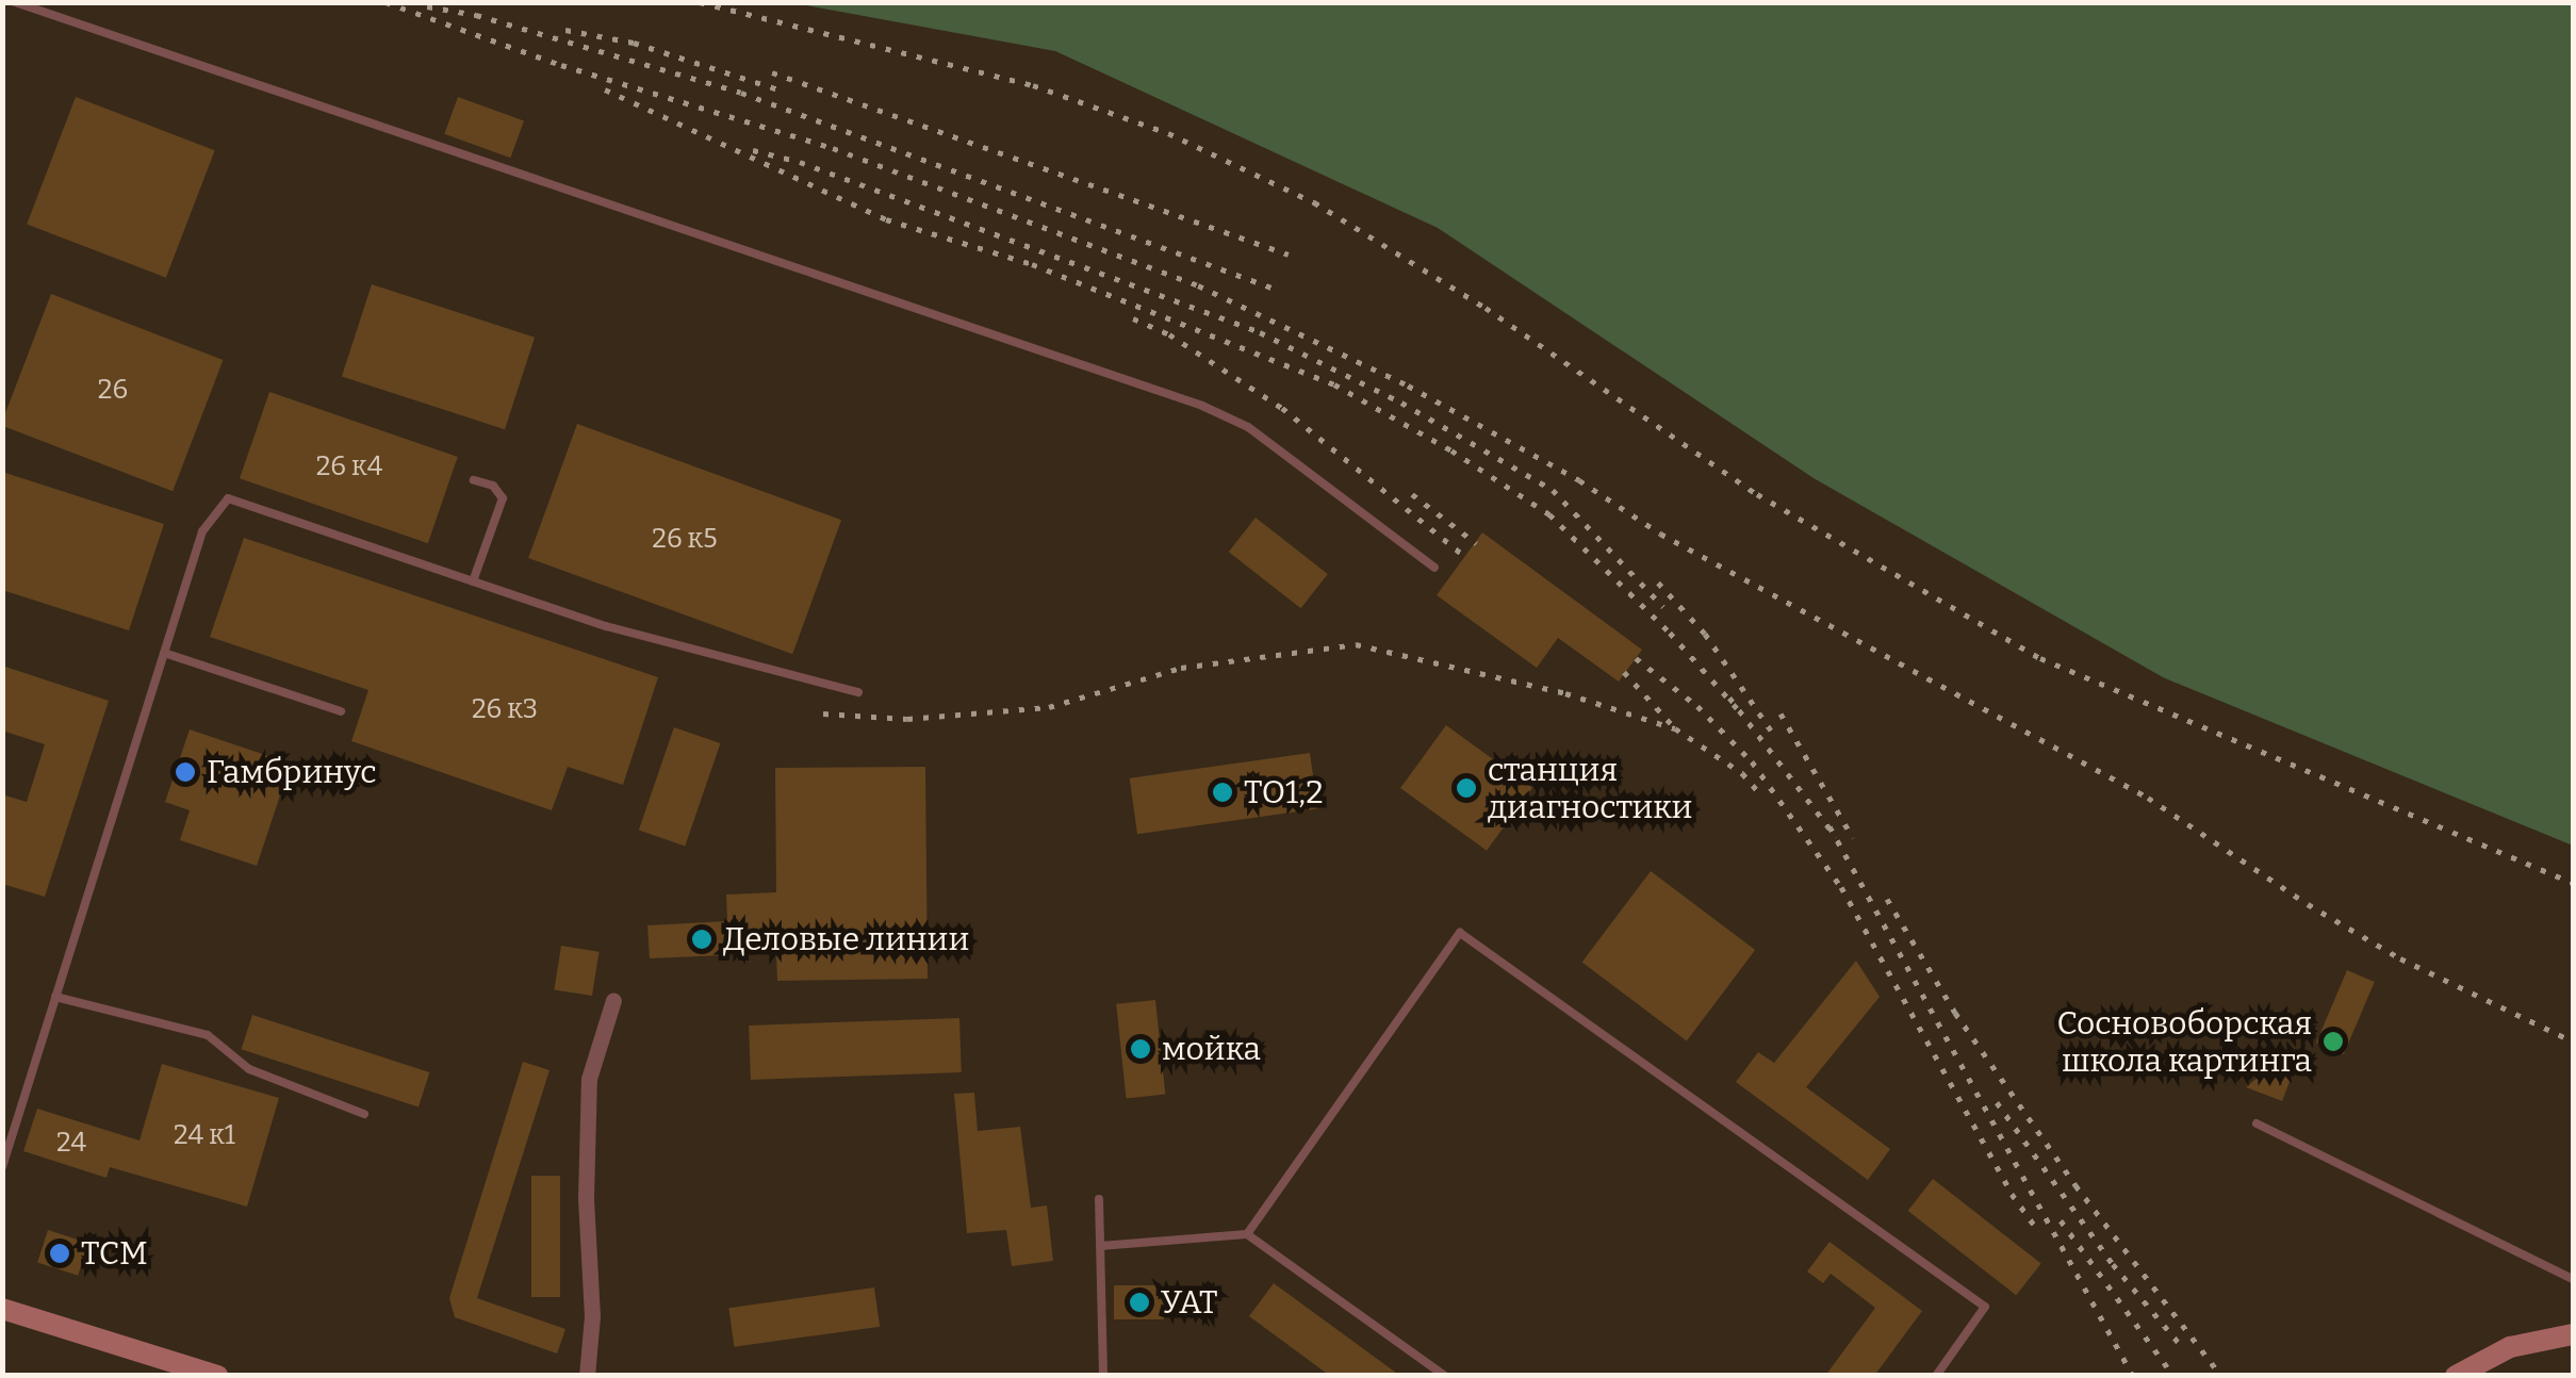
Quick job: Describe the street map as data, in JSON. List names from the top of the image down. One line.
{"places":["Гамбринус","станция диагностики","ТО1,2","Деловые линии","Сосновоборская школа картинга","мойка","ТСМ","УАТ"],"house_numbers":["26","26 к4","26 к5","26 к3","24 к1","24"]}
